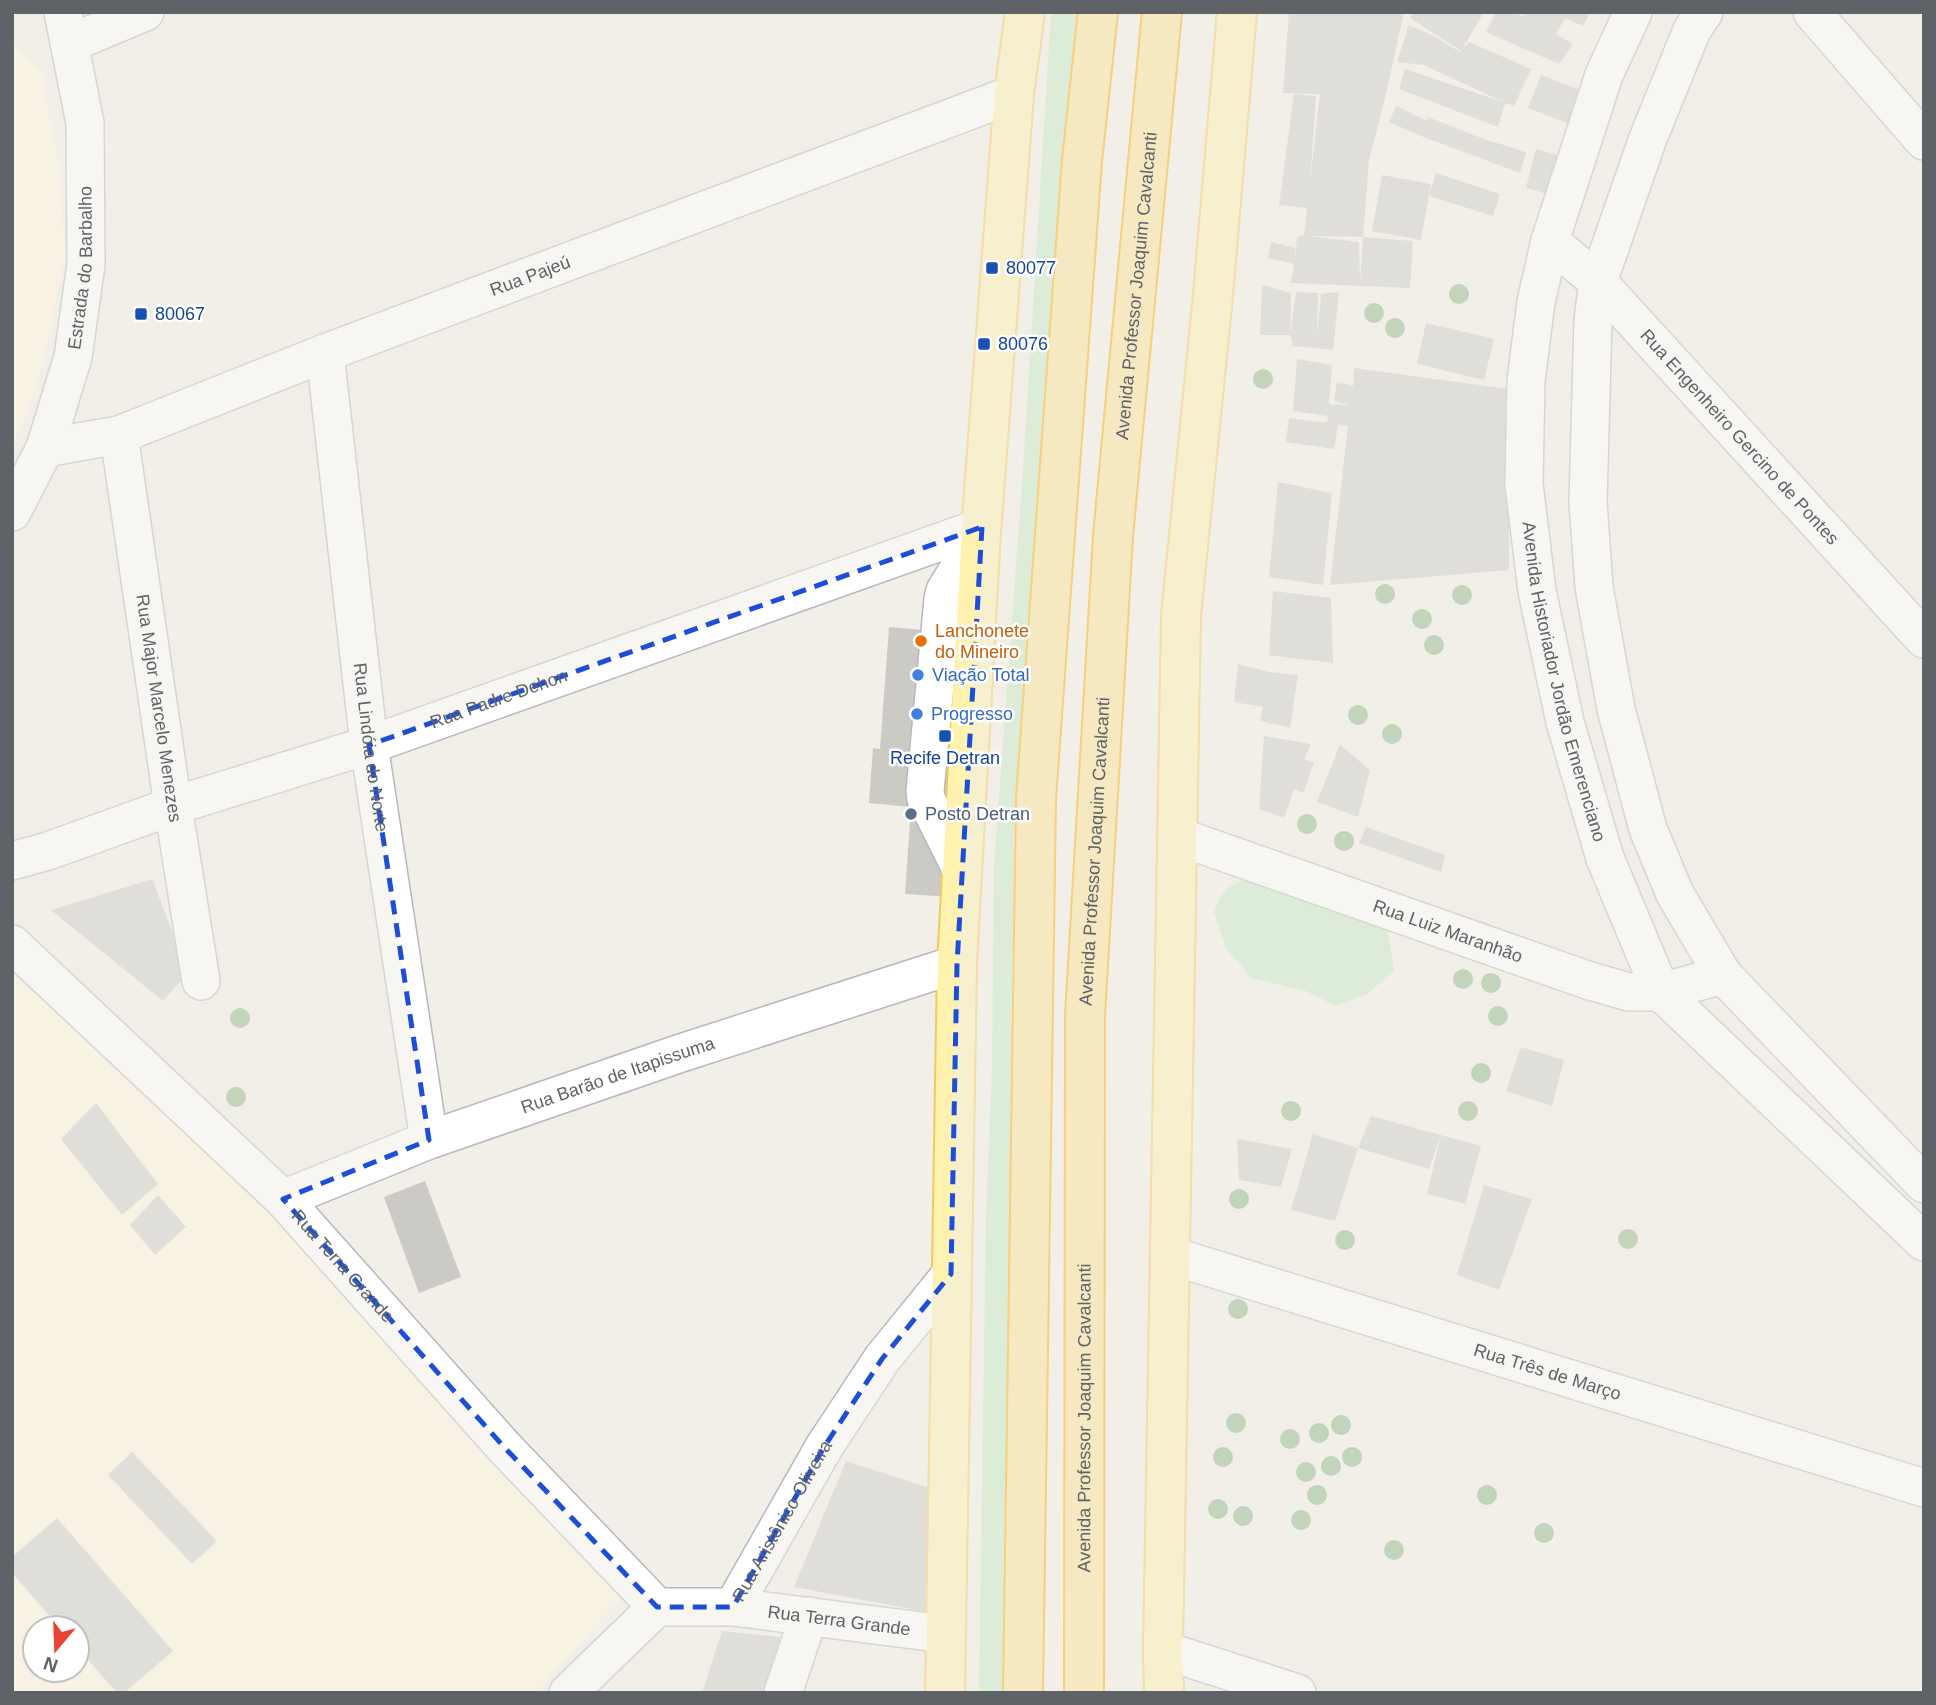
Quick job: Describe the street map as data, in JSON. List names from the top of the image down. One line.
{"streets":{"highway":["Avenida Professor Joaquim Cavalcanti"],"street":["Estrada do Barbalho","Rua Pajeú","Rua Engenheiro Gercino de Pontes","Avenida Historiador Jordão Emerenciano","Rua Padre Dehon","Rua Major Marcelo Menezes","Rua Lindóia do Norte","Rua Luiz Maranhão","Rua Barão de Itapissuma","Rua Terra Grande","Rua Três de Março","Rua Aristônico Oliveira"]},"crossings":[["Estrada do Barbalho","Rua Pajeú"],["Rua Pajeú","Rua Major Marcelo Menezes"],["Rua Pajeú","Rua Lindóia do Norte"],["Rua Engenheiro Gercino de Pontes","Avenida Historiador Jordão Emerenciano"],["Avenida Historiador Jordão Emerenciano","Rua Luiz Maranhão"],["Rua Padre Dehon","Rua Major Marcelo Menezes"],["Rua Padre Dehon","Rua Lindóia do Norte"],["Rua Lindóia do Norte","Rua Barão de Itapissuma"],["Rua Barão de Itapissuma","Rua Terra Grande"],["Rua Terra Grande","Rua Aristônico Oliveira"]],"places":{"transit":["80077","80067","80076","Recife Detran"],"other":["Lanchonete do Mineiro","Viação Total","Progresso","Posto Detran"]},"north":"bottom"}
